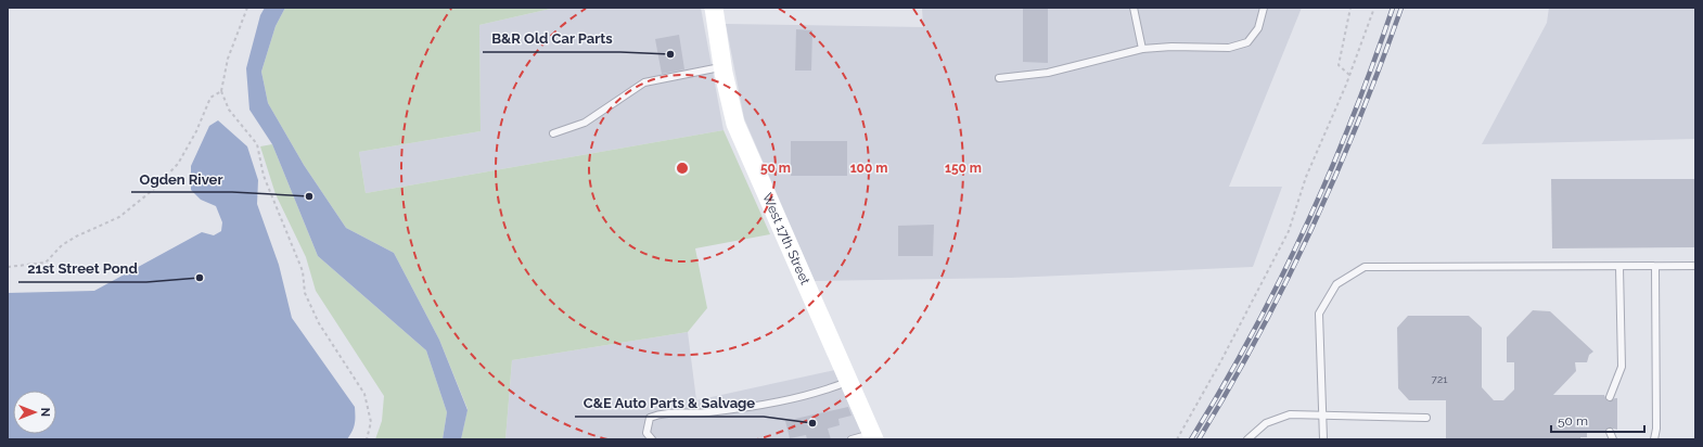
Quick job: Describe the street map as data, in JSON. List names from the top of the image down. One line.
{"streets":{"street":["West 17th Street"]},"places":["B&R Old Car Parts","Ogden River","21st Street Pond","C&E Auto Parts & Salvage"],"house_numbers":["721"],"scale_bar":"50 m","north":"right","rings":["50 m","100 m","150 m"]}
